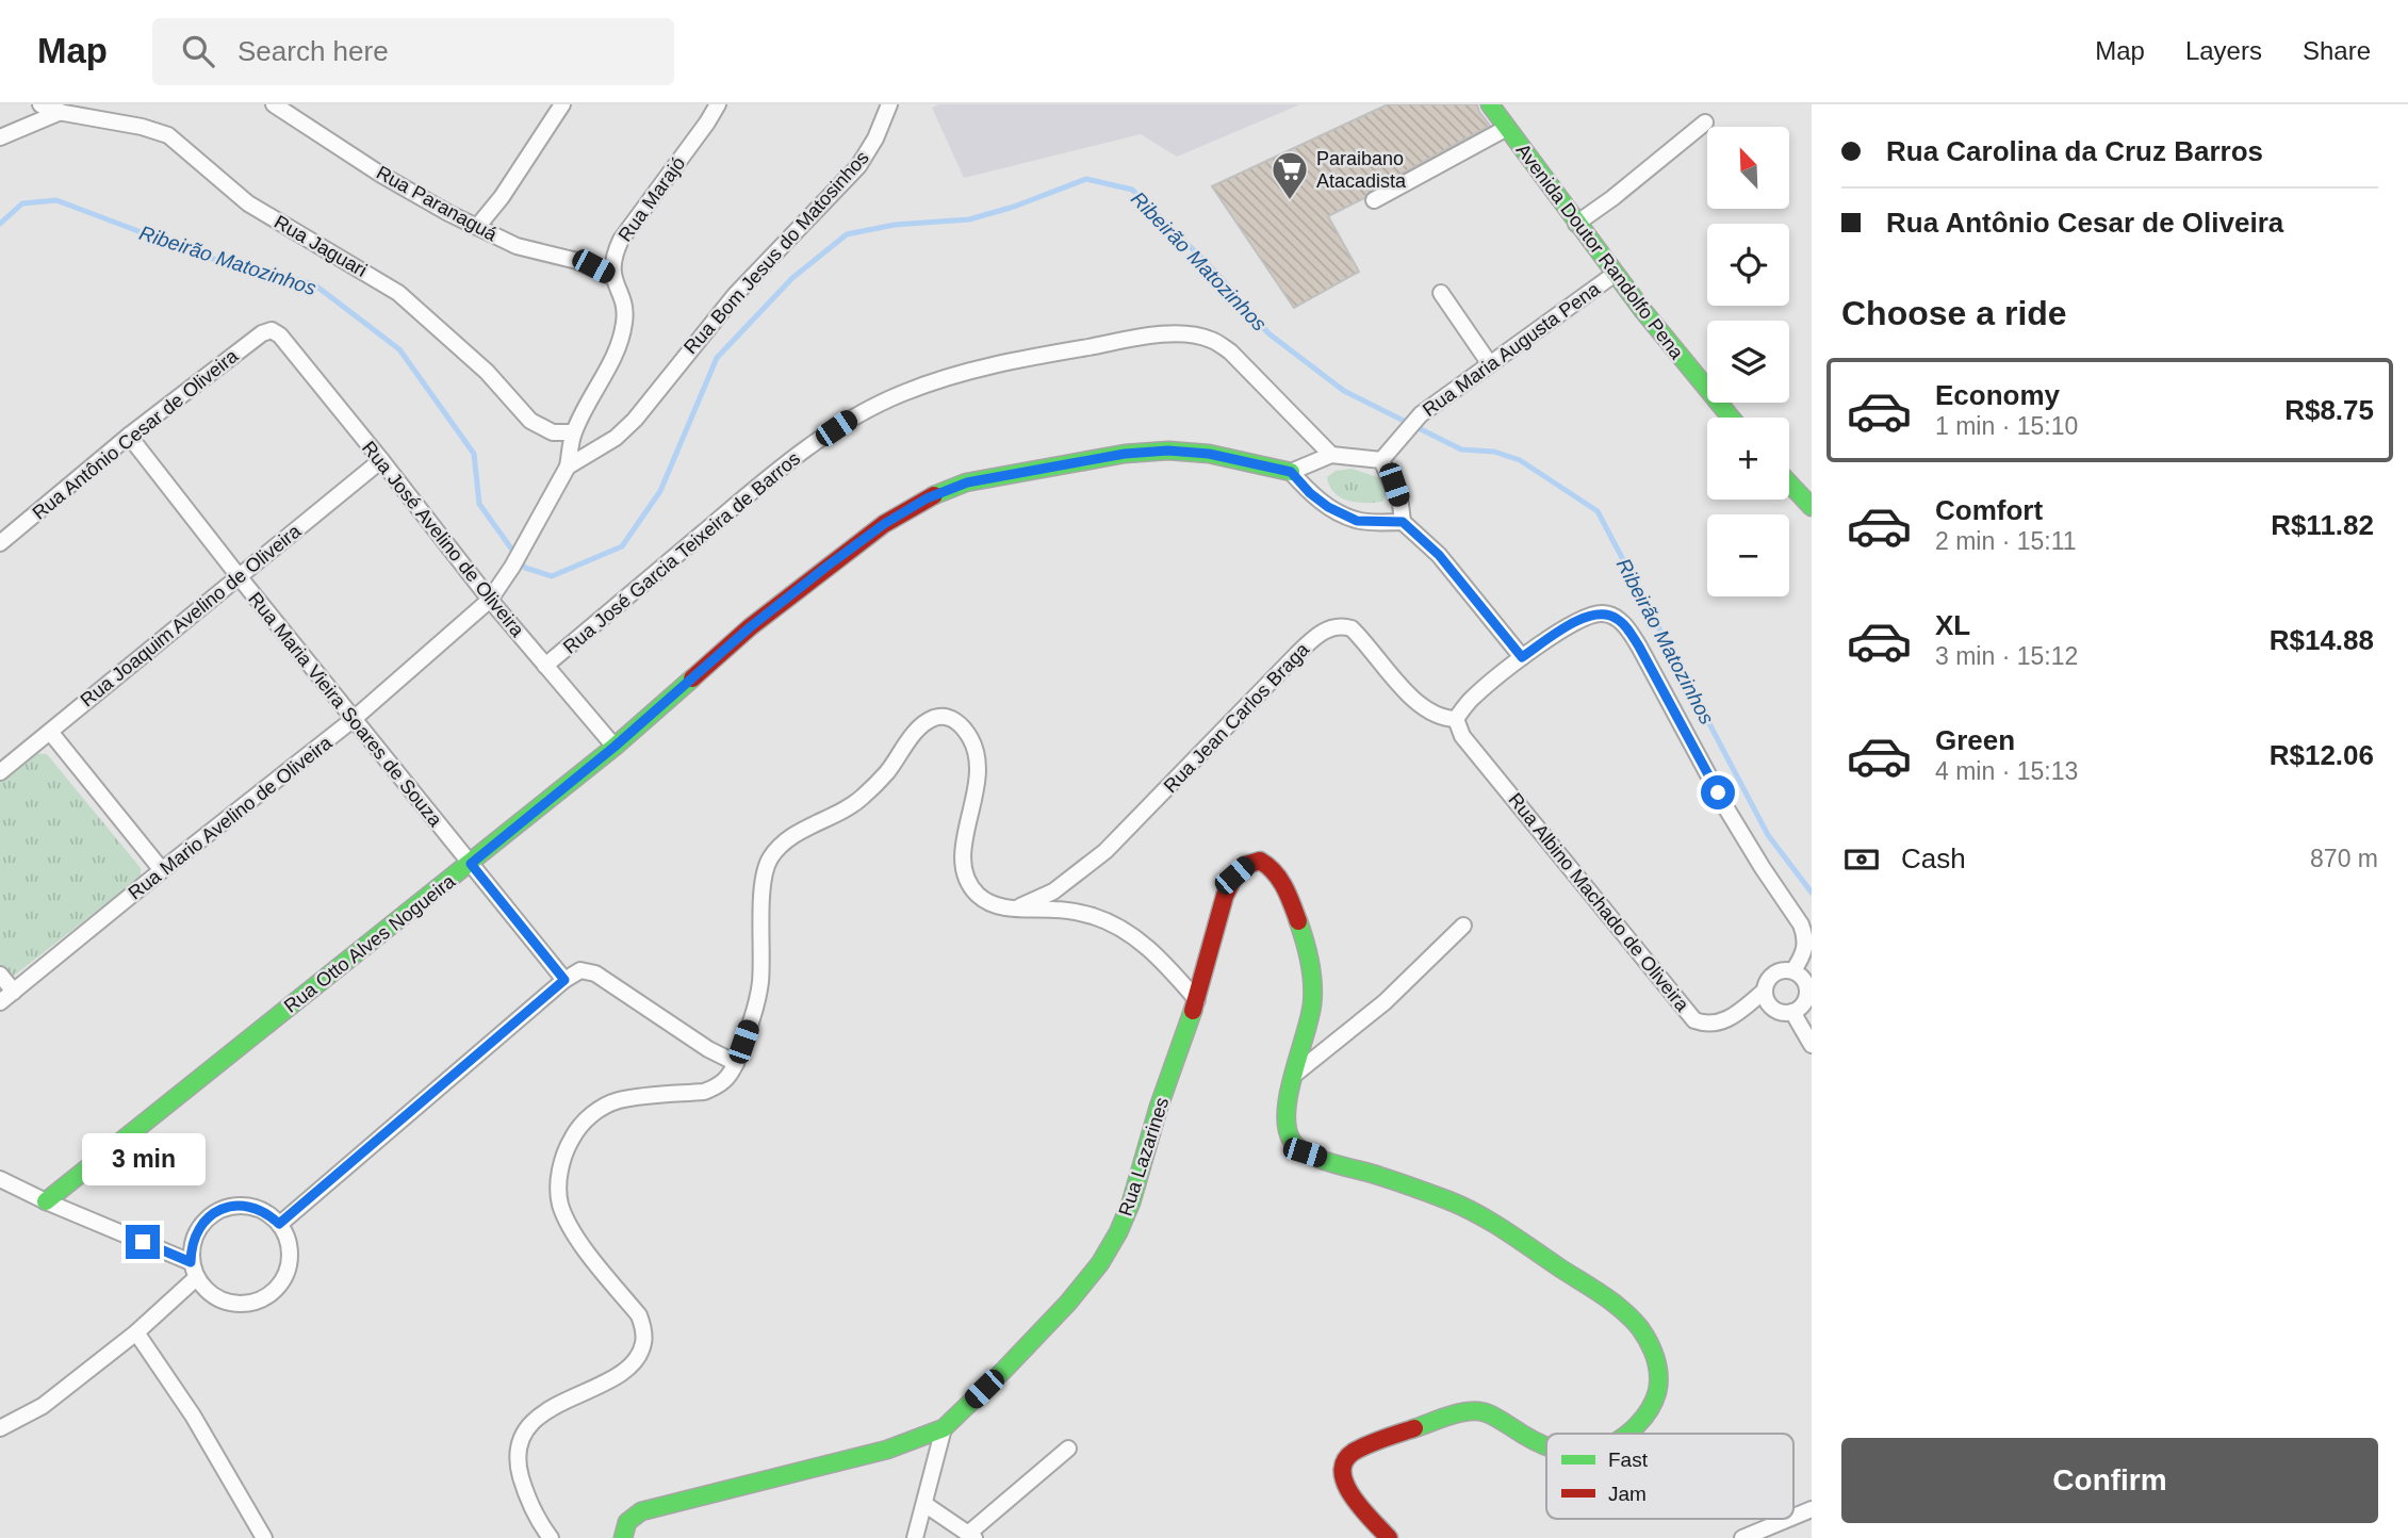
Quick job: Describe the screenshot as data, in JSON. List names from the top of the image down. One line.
{"streets":{"street":["Rua Marajó","Rua Paranaguá","Rua Jaguari","Avenida Doutor Randolfo Pena","Rua Bom Jesus do Matosinhos","Rua Maria Augusta Pena","Rua Antônio Cesar de Oliveira","Rua José Avelino de Oliveira","Rua José Garcia Teixeira de Barros","Rua Joaquim Avelino de Oliveira","Rua Maria Vieira Soares de Souza","Rua Jean Carlos Braga","Rua Mario Avelino de Oliveira","Rua Albino Machado de Oliveira","Rua Otto Alves Nogueira","Rua Lazarines"]},"crossings":[["Rua Marajó","Rua Paranaguá"],["Avenida Doutor Randolfo Pena","Rua Maria Augusta Pena"],["Rua Bom Jesus do Matosinhos","Rua José Avelino de Oliveira"],["Rua Bom Jesus do Matosinhos","Rua Mario Avelino de Oliveira"],["Rua Antônio Cesar de Oliveira","Rua José Avelino de Oliveira"],["Rua Antônio Cesar de Oliveira","Rua Maria Vieira Soares de Souza"],["Rua José Avelino de Oliveira","Rua José Garcia Teixeira de Barros"],["Rua José Avelino de Oliveira","Rua Joaquim Avelino de Oliveira"],["Rua José Avelino de Oliveira","Rua Mario Avelino de Oliveira"],["Rua José Avelino de Oliveira","Rua Otto Alves Nogueira"],["Rua Joaquim Avelino de Oliveira","Rua Maria Vieira Soares de Souza"],["Rua Maria Vieira Soares de Souza","Rua Mario Avelino de Oliveira"],["Rua Maria Vieira Soares de Souza","Rua Otto Alves Nogueira"],["Rua Jean Carlos Braga","Rua Albino Machado de Oliveira"]],"water":["Ribeirão Matozinhos"],"places":{"supermarket":["Paraibano Atacadista"]},"legend":["Fast","Jam"],"north":"top left","page":{"header":"Map","search":"Search here","nav":["Map","Layers","Share"],"banner":["Rua Carolina da Cruz Barros","Rua Antônio Cesar de Oliveira"],"map_buttons":["+","−"],"heading":"Choose a ride","list":[{"name":"Economy","note":"1 min · 15:10","value":"R$8.75"},{"name":"Comfort","note":"2 min · 15:11","value":"R$11.82"},{"name":"XL","note":"3 min · 15:12","value":"R$14.88"},{"name":"Green","note":"4 min · 15:13","value":"R$12.06"}],"pay":["Cash","870 m"],"bubble":"3 min","buttons":"Confirm"}}
